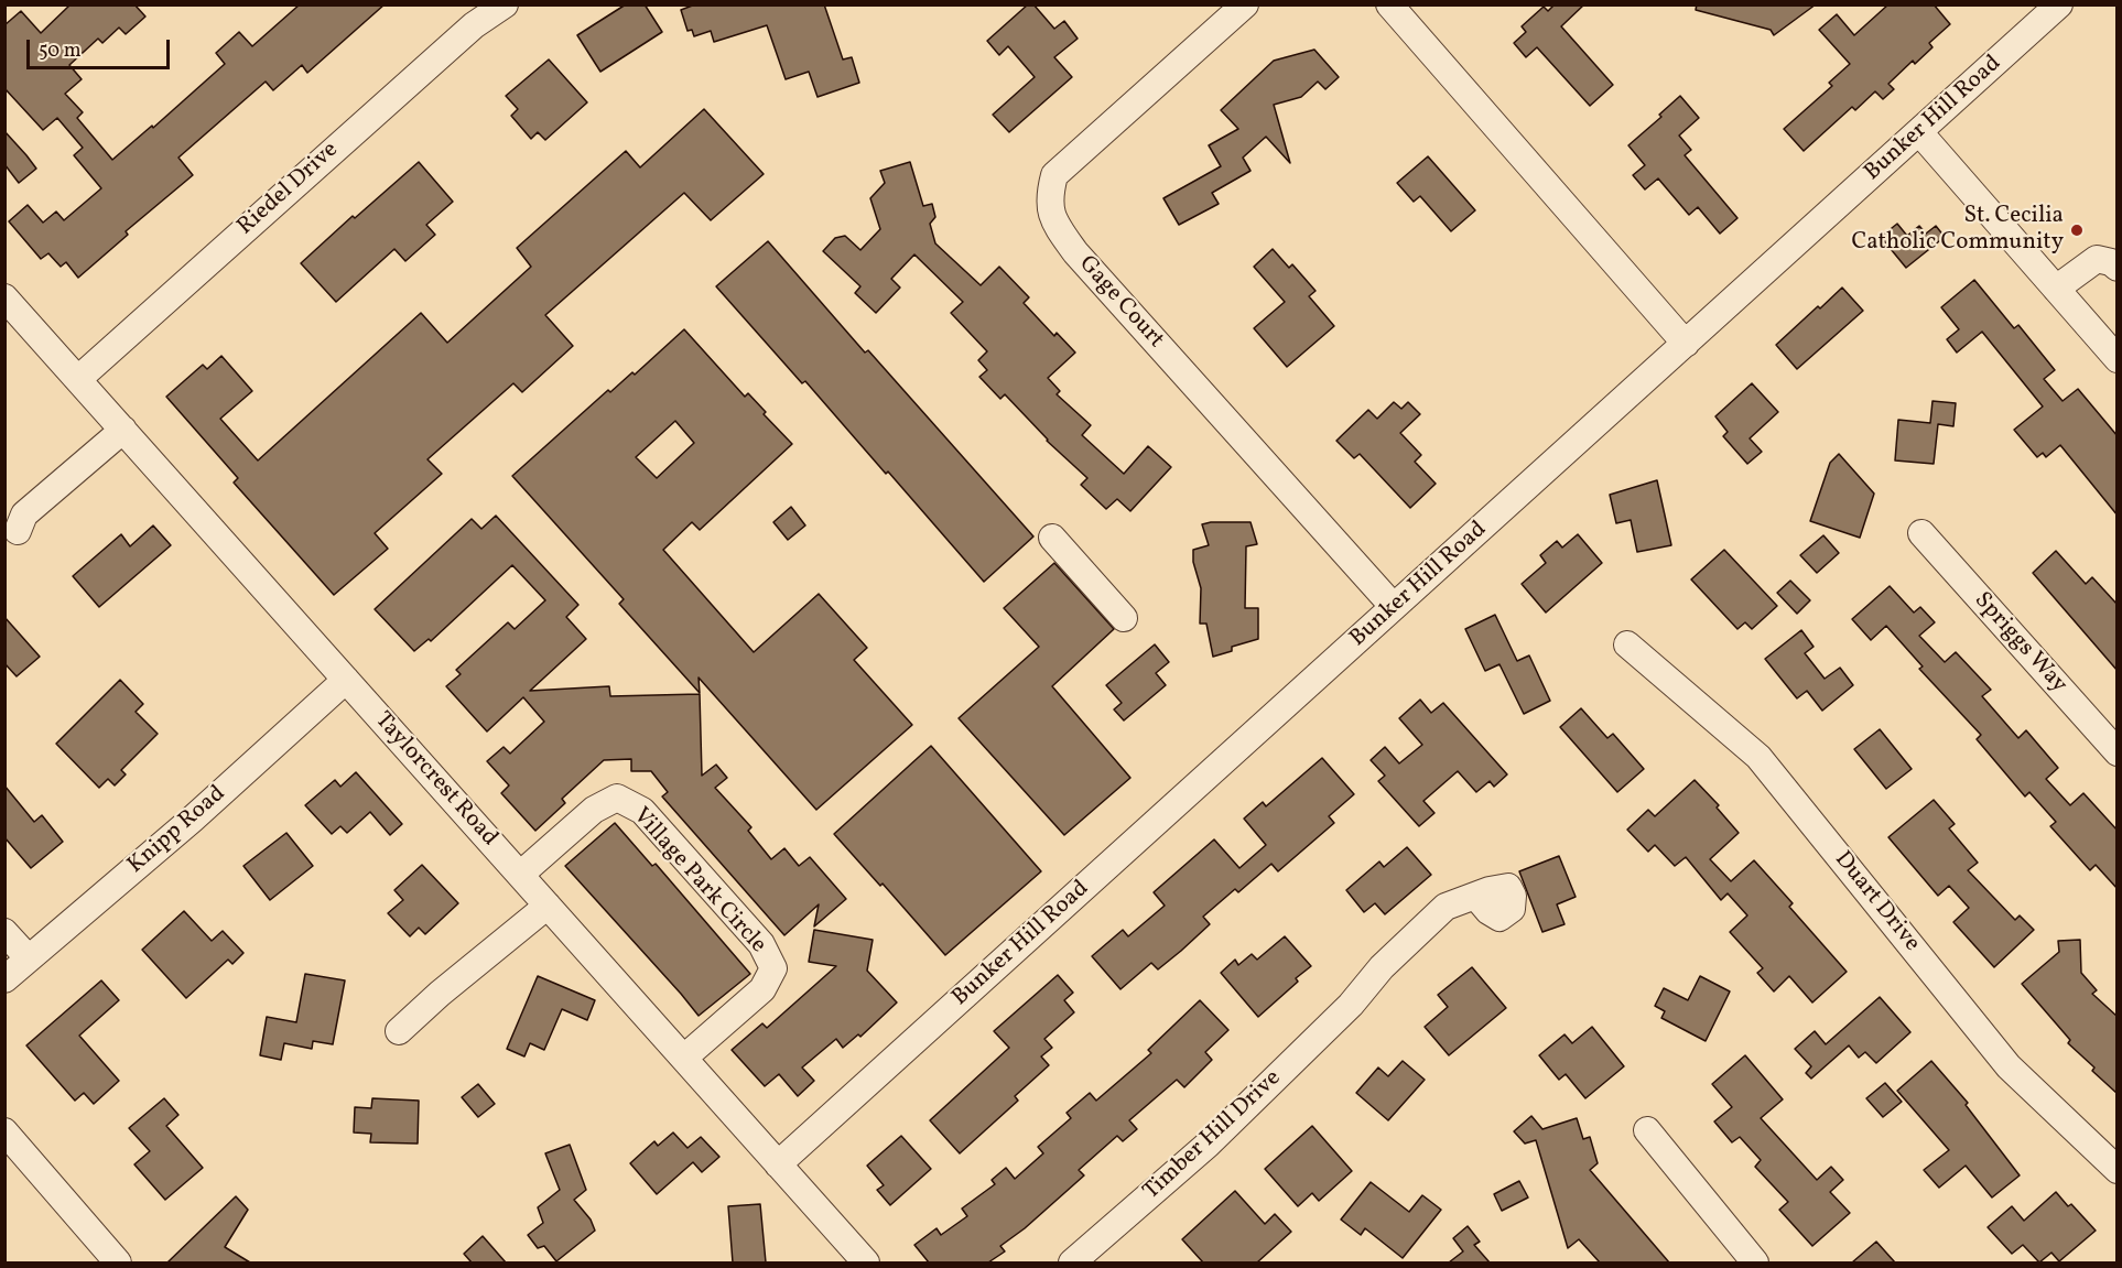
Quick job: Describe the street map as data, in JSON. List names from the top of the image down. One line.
{"streets":{"street":["Bunker Hill Road","Riedel Drive","Gage Court","Spriggs Way","Taylorcrest Road","Knipp Road","Village Park Circle","Duart Drive","Timber Hill Drive"]},"crossings":[["Bunker Hill Road","Gage Court"],["Bunker Hill Road","Taylorcrest Road"],["Riedel Drive","Taylorcrest Road"],["Taylorcrest Road","Knipp Road"],["Taylorcrest Road","Village Park Circle"]],"places":["St. Cecilia Catholic Community"],"scale_bar":"50 m"}
